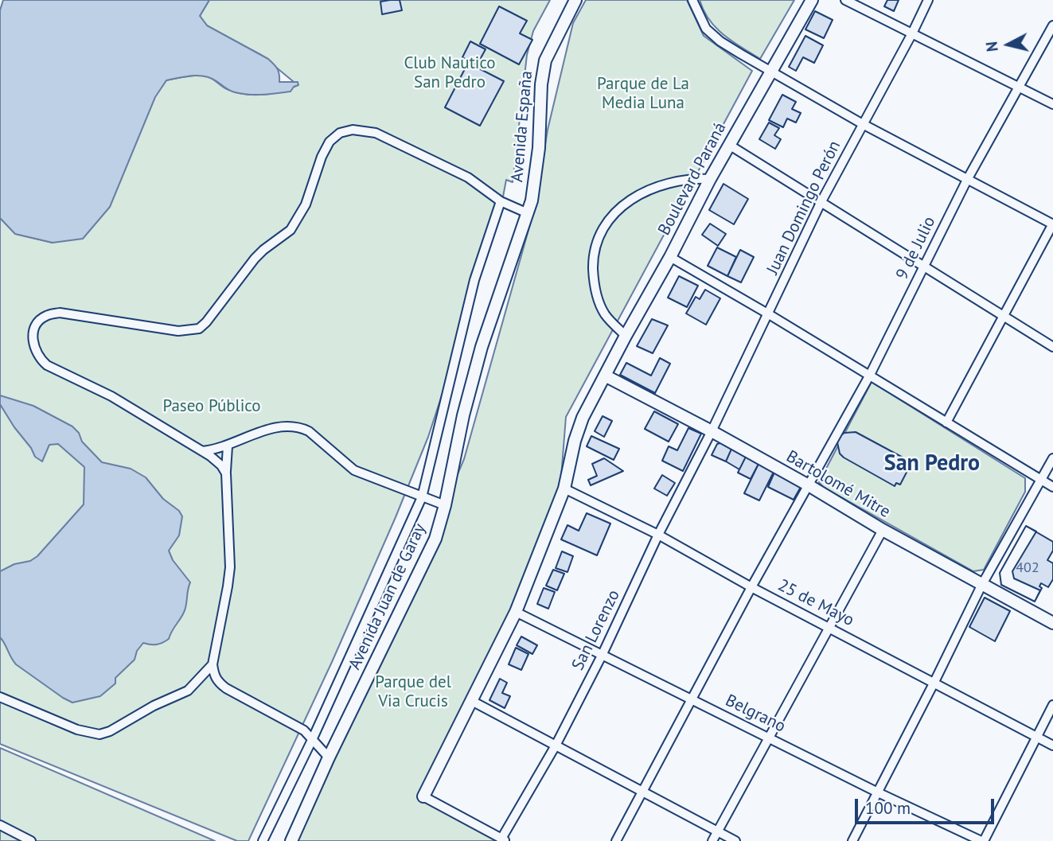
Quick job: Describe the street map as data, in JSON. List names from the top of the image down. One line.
{"streets":{"main road":["Avenida España","Boulevard Paraná","Bartolomé Mitre","Avenida Juan de Garay"],"street":["Juan Domingo Perón","9 de Julio","25 de Mayo","San Lorenzo","Belgrano"]},"crossings":[["Avenida España","Avenida Juan de Garay"],["Boulevard Paraná","Bartolomé Mitre"],["Boulevard Paraná","25 de Mayo"],["Boulevard Paraná","Belgrano"],["Juan Domingo Perón","Bartolomé Mitre"],["Juan Domingo Perón","San Lorenzo"],["9 de Julio","Bartolomé Mitre"],["9 de Julio","25 de Mayo"],["9 de Julio","Belgrano"],["Bartolomé Mitre","San Lorenzo"],["25 de Mayo","San Lorenzo"],["San Lorenzo","Belgrano"]],"districts":["San Pedro"],"parks":["Club Nautico San Pedro","Parque de La Media Luna","Paseo Público","Parque del Via Crucis"],"house_numbers":["402"],"scale_bar":"100 m","north":"left"}
